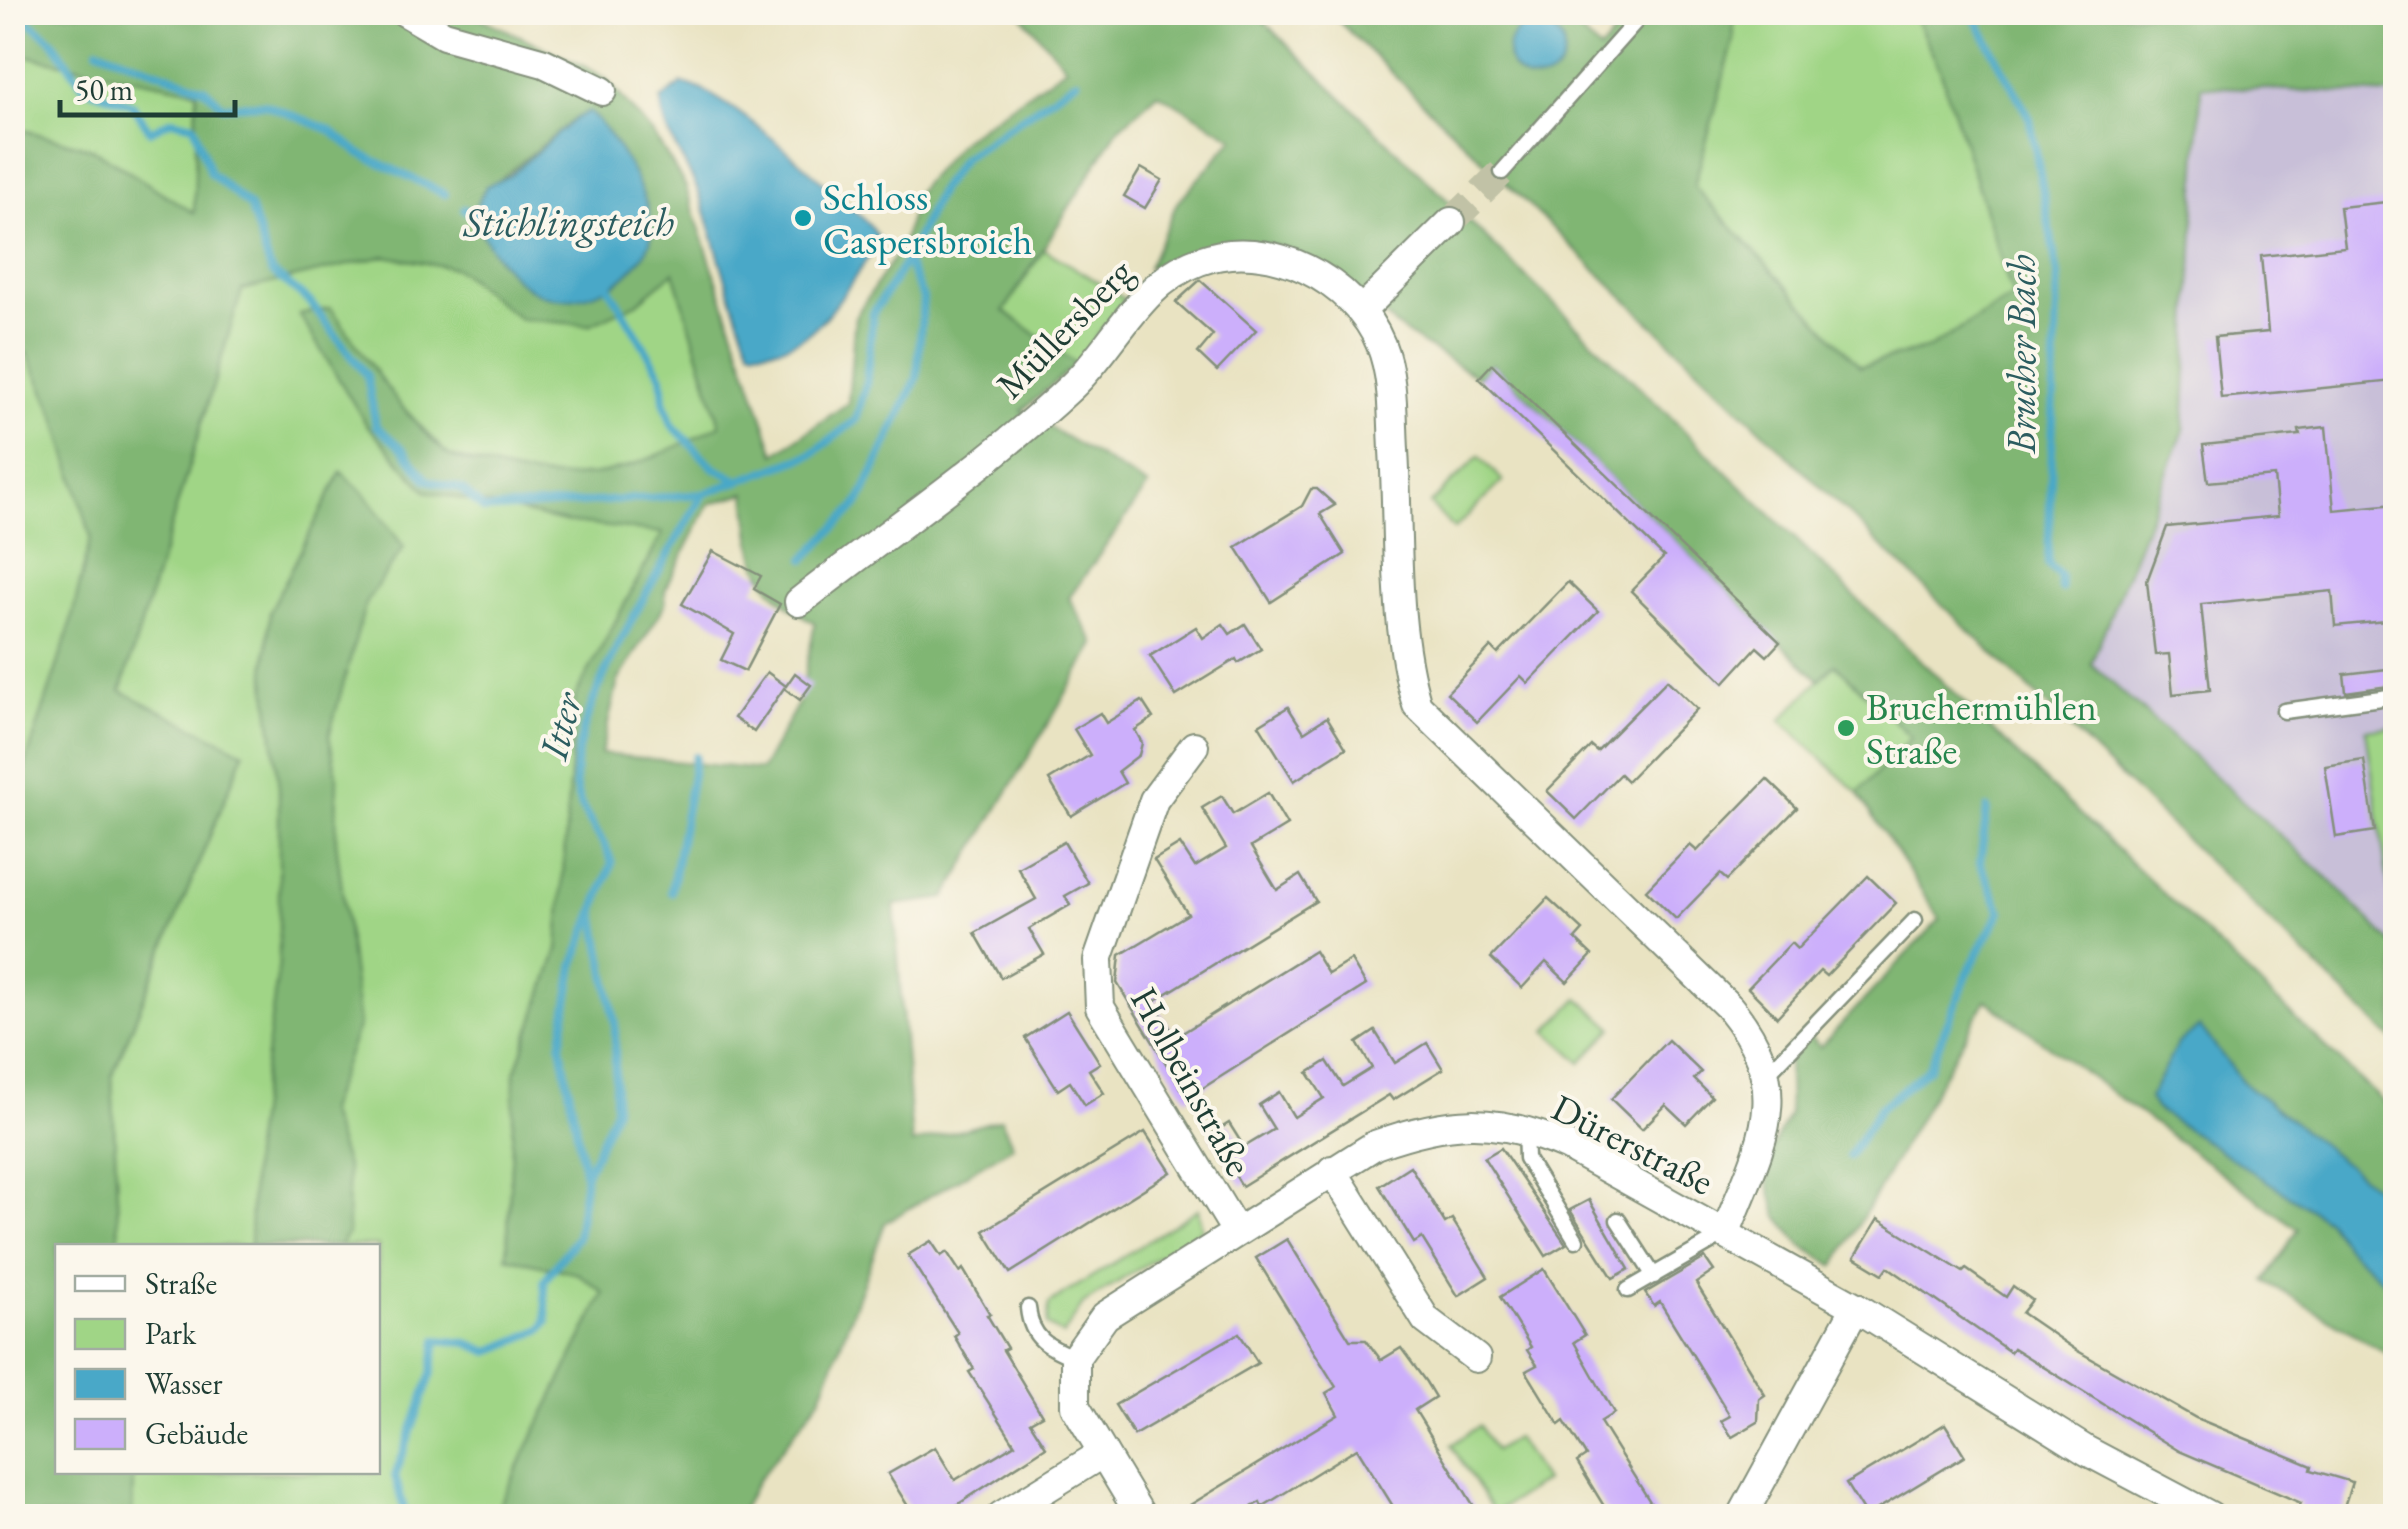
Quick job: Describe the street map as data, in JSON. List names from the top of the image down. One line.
{"streets":{"street":["Müllersberg","Holbeinstraße","Dürerstraße"]},"crossings":[["Holbeinstraße","Dürerstraße"]],"water":["Stichlingsteich","Brucher Bach","Itter"],"places":["Schloss Caspersbroich","Bruchermühlen Straße"],"legend":["Straße","Park","Wasser","Gebäude"],"scale_bar":"50 m"}
